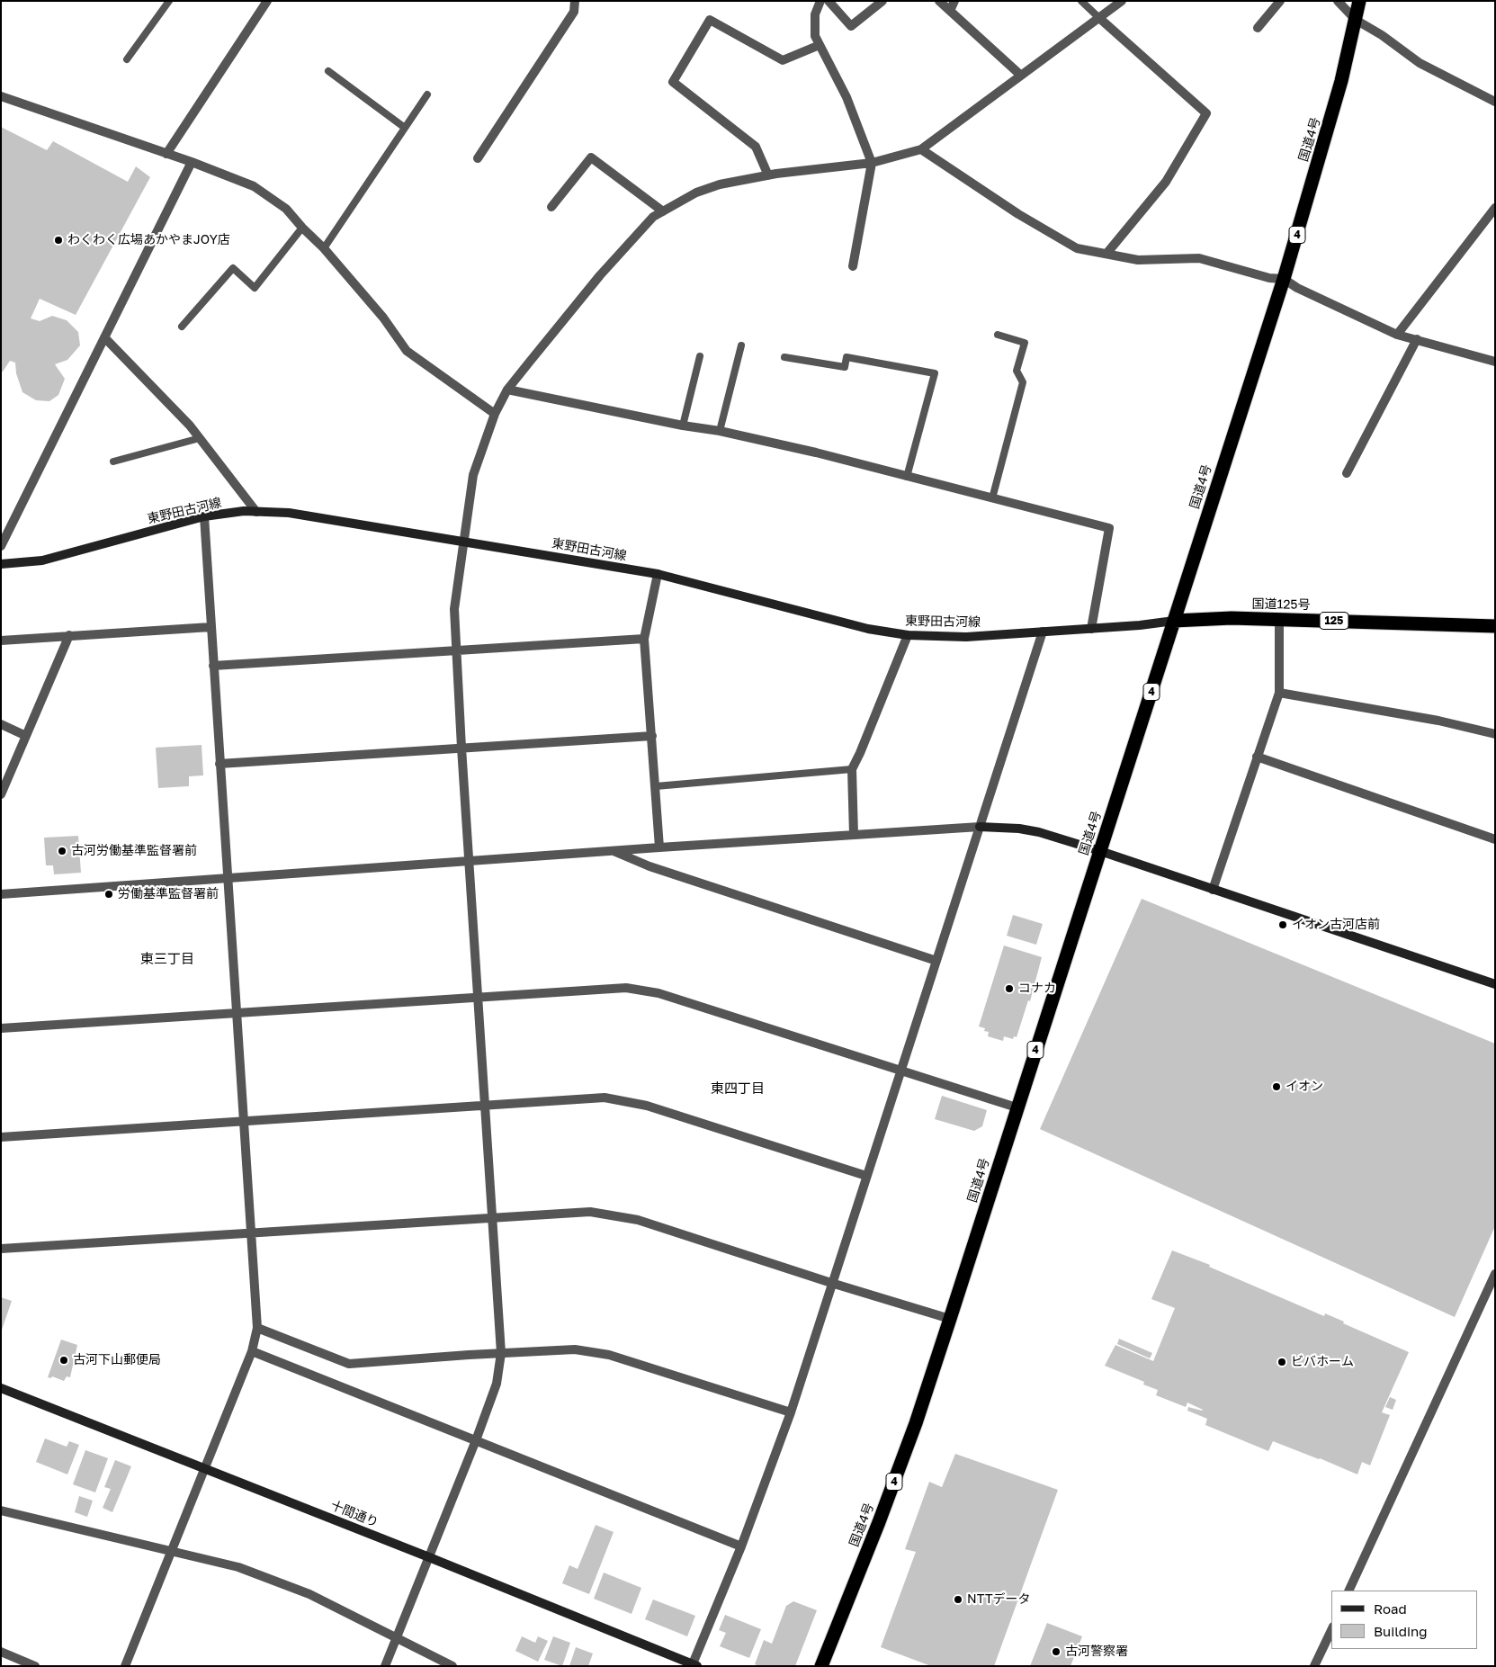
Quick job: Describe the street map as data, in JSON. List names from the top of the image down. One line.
{"streets":{"highway":["国道4号","4","国道125号","125"],"street":["東野田古河線","十間通り"]},"crossings":[["国道4号","東野田古河線"],["国道4号","国道125号"],["東野田古河線","国道125号"]],"districts":["東三丁目","東四丁目"],"places":["わくわく広場あかやまJOY店","古河労働基準監督署前","労働基準監督署前","イオン古河店前","コナカ","イオン","古河下山郵便局","ビバホーム","NTTデータ","古河警察署"],"legend":["Road","Building"]}
